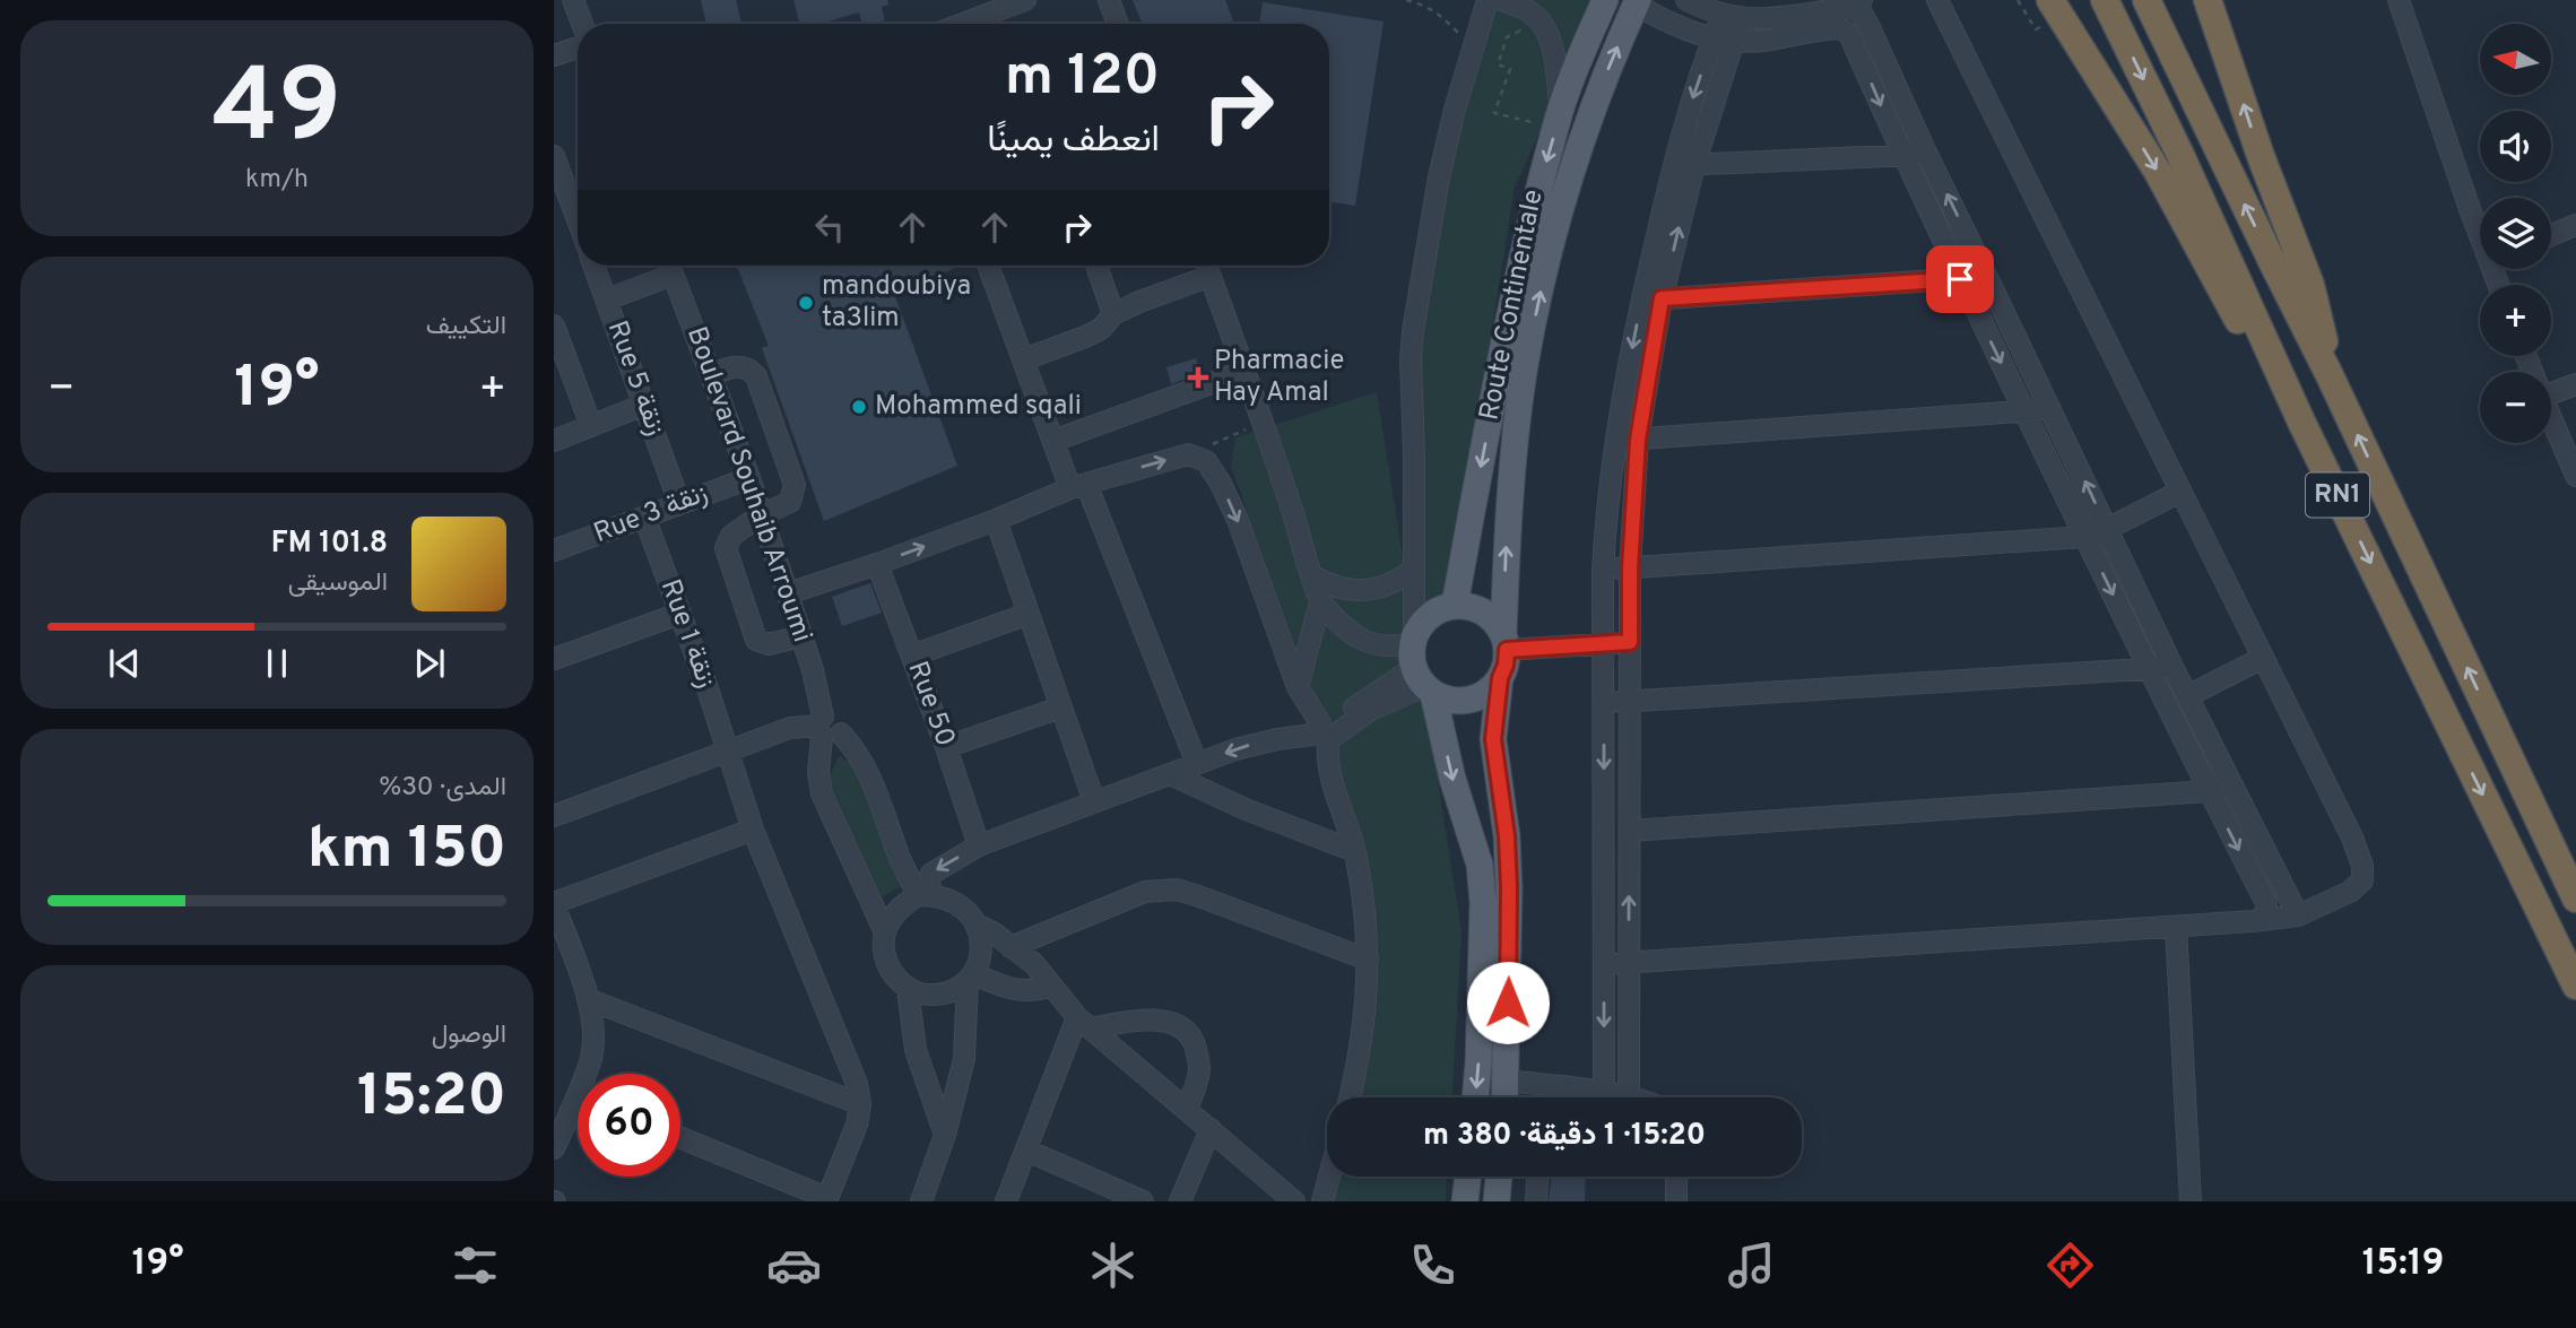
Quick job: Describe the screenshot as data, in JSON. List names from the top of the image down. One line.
{"streets":{"highway":["RN1"],"main road":["Route Continentale"],"street":["Rue 5 زنقة","Boulevard Souhaib Arroumi","Rue 3 زنقة","Rue 1 زنقة","Rue 50"]},"crossings":[["Rue 5 زنقة","Rue 3 زنقة"],["Boulevard Souhaib Arroumi","Rue 3 زنقة"],["Rue 3 زنقة","Rue 1 زنقة"]],"places":{"other":["mandoubiya ta3lim","Mohammed sqali"],"health":["Pharmacie Hay Amal"]},"north":"left","page":{"tile":[["49","km/h"],"التكييف",["المدى · 30%","150 km"],["الوصول","15:20"]],"map_buttons":["+","−"],"turn":["120 m","انعطف يمينًا"],"heat":["−","19°","+"],"song":["101.8 FM","الموسيقى"],"limit":"60","trip":"15:20 · 1 دقيقة · 380 m","tabs":["15:19","19°"]}}
